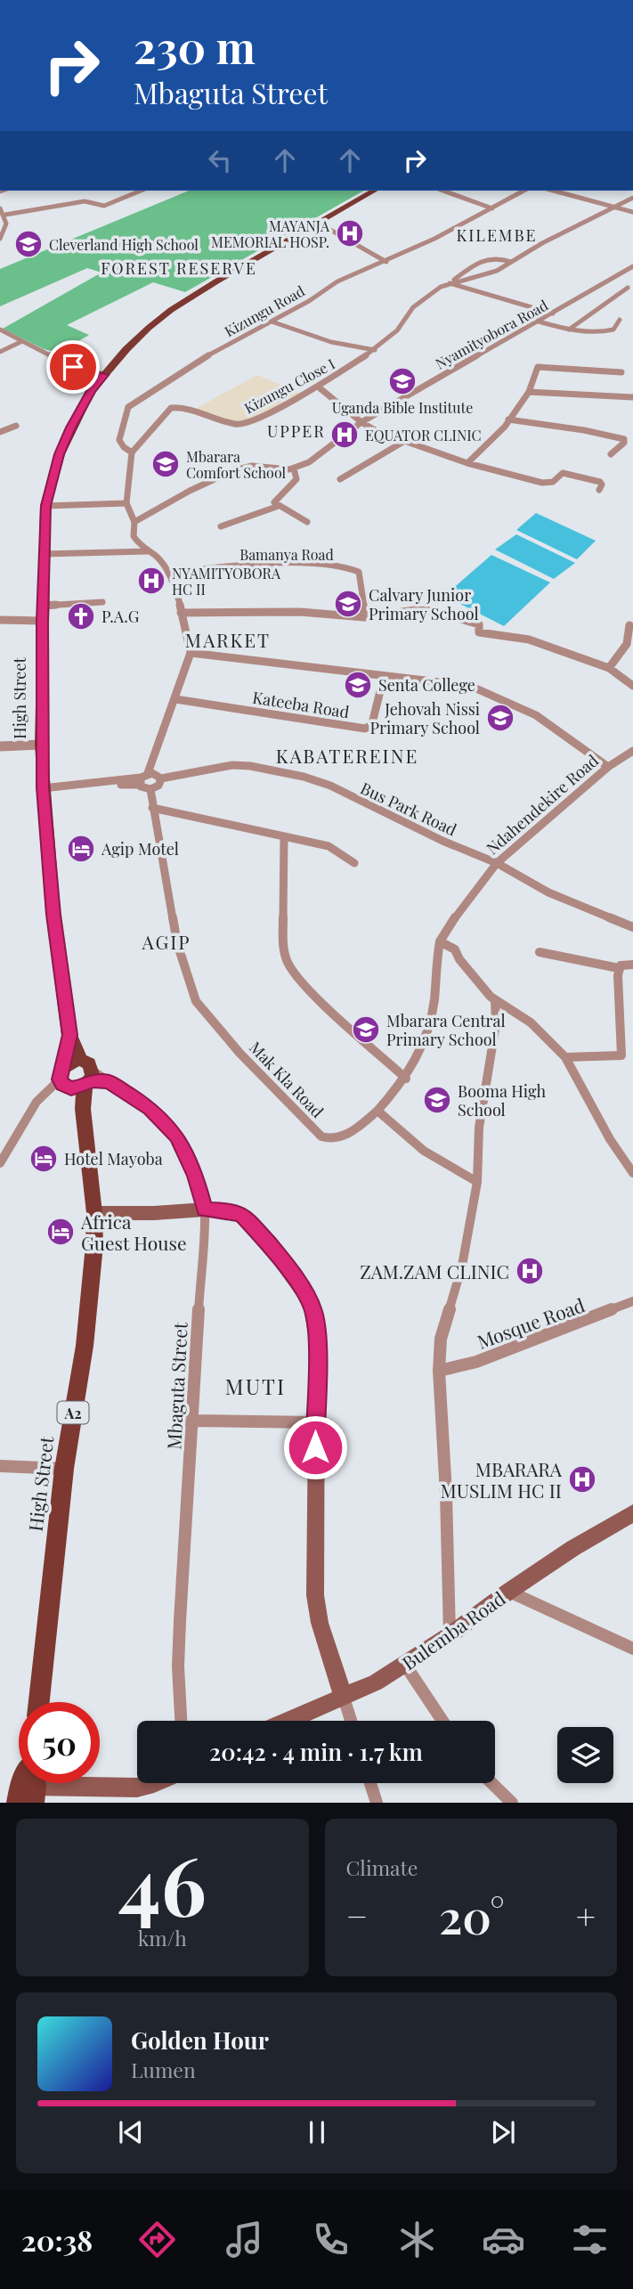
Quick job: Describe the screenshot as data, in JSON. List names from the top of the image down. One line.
{"streets":{"main road":["High Street","A2","Bulemba Road"],"street":["Kizungu Road","Nyamityobora Road","Kizungu Close I","Bamanya Road","Kateeba Road","Ndahendekire Road","Bus Park Road","Mak Kla Road","Mosque Road","Mbaguta Street"]},"crossings":[["Kizungu Road","Kizungu Close I"],["High Street","Mbaguta Street"],["Ndahendekire Road","Bus Park Road"]],"districts":["KILEMBE","FOREST RESERVE","UPPER","MARKET","KABATEREINE","AGIP","MUTI"],"places":{"hospital":["MAYANJA MEMORIAL HOSP.","EQUATOR CLINIC","NYAMITYOBORA HC II","ZAM.ZAM CLINIC","MBARARA MUSLIM HC II"],"school or university":["Cleverland High School","Uganda Bible Institute","Mbarara Comfort School","Calvary Junior Primary School","Senta College","Jehovah Nissi Primary School","Mbarara Central Primary School","Booma High School"],"church":["P.A.G"],"hotel":["Agip Motel","Hotel Mayoba","Africa Guest House"]},"page":{"turn":["230 m","Mbaguta Street"],"limit":"50","trip":"20:42 · 4 min · 1.7 km","tile":[["46","km/h"],"Climate"],"heat":["−","20°","+"],"song":["Golden Hour","Lumen"],"tabs":"20:38"}}
